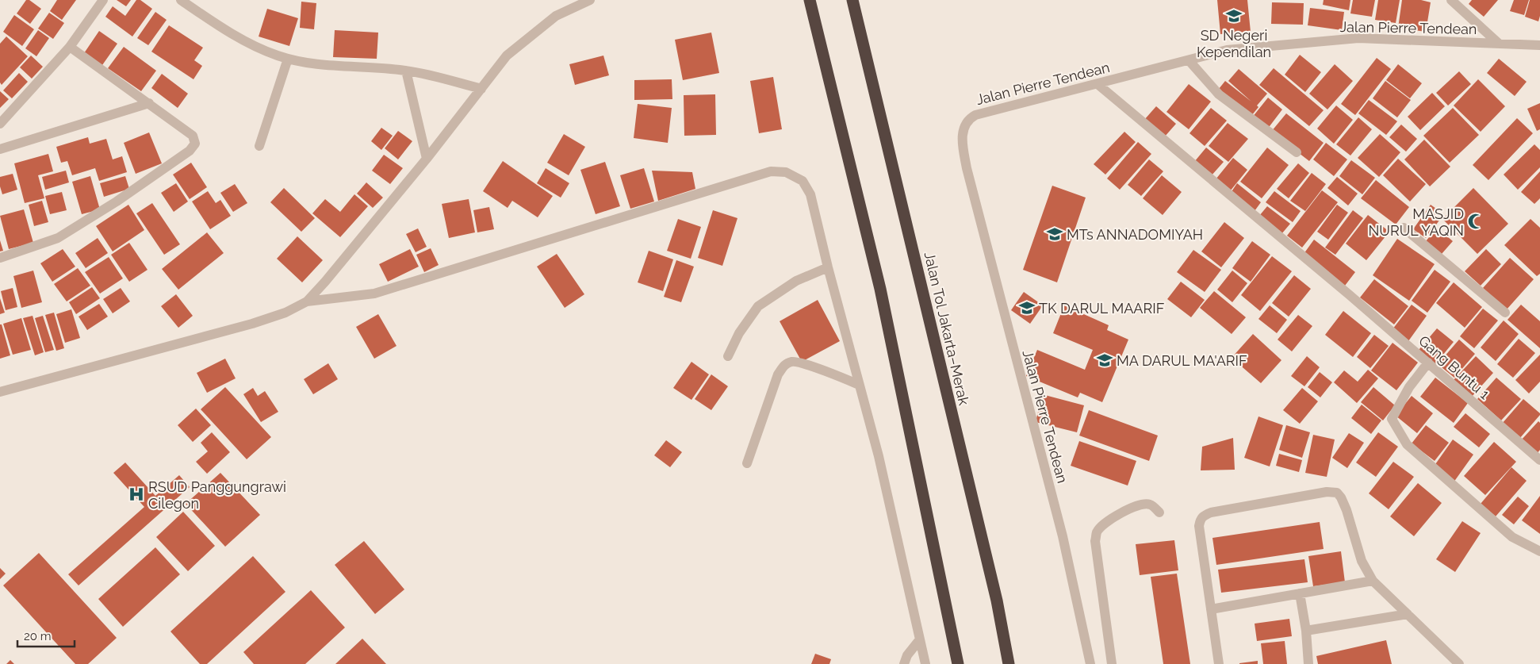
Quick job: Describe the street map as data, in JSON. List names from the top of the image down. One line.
{"streets":{"highway":["Jalan Tol Jakarta–Merak"],"street":["Jalan Pierre Tendean","Gang Buntu 1"]},"crossings":[["Jalan Pierre Tendean","Gang Buntu 1"]],"places":{"school or university":["SD Negeri Kependilan","MTs ANNADOMIYAH","TK DARUL MAARIF","MA DARUL MA'ARIF"],"mosque":["MASJID NURUL YAQIN"],"hospital":["RSUD Panggungrawi Cilegon"]},"scale_bar":"20 m"}
